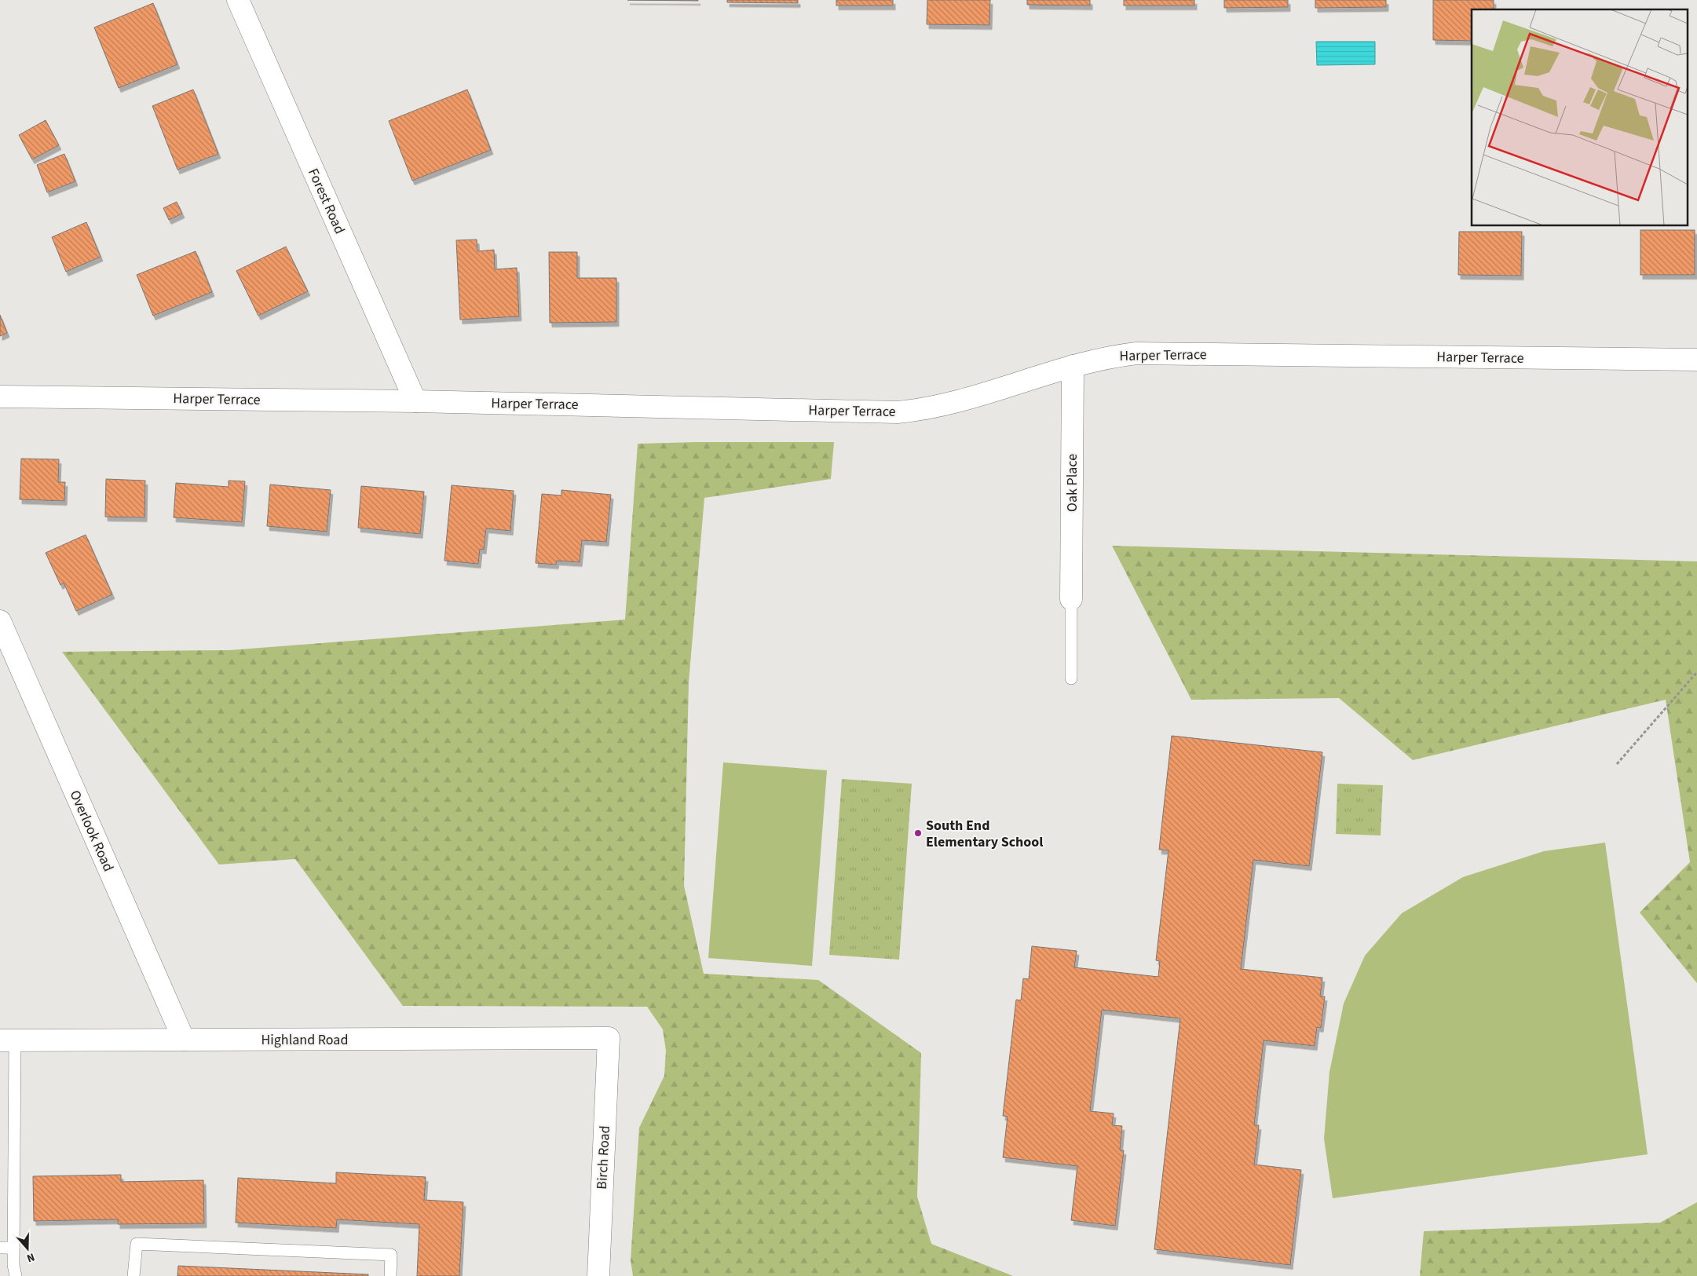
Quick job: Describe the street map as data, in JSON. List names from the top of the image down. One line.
{"streets":{"street":["Forest Road","Harper Terrace","Oak Place","Overlook Road","Highland Road","Birch Road"]},"crossings":[["Forest Road","Harper Terrace"],["Harper Terrace","Oak Place"],["Overlook Road","Highland Road"],["Highland Road","Birch Road"]],"places":["South End Elementary School"],"north":"bottom"}
